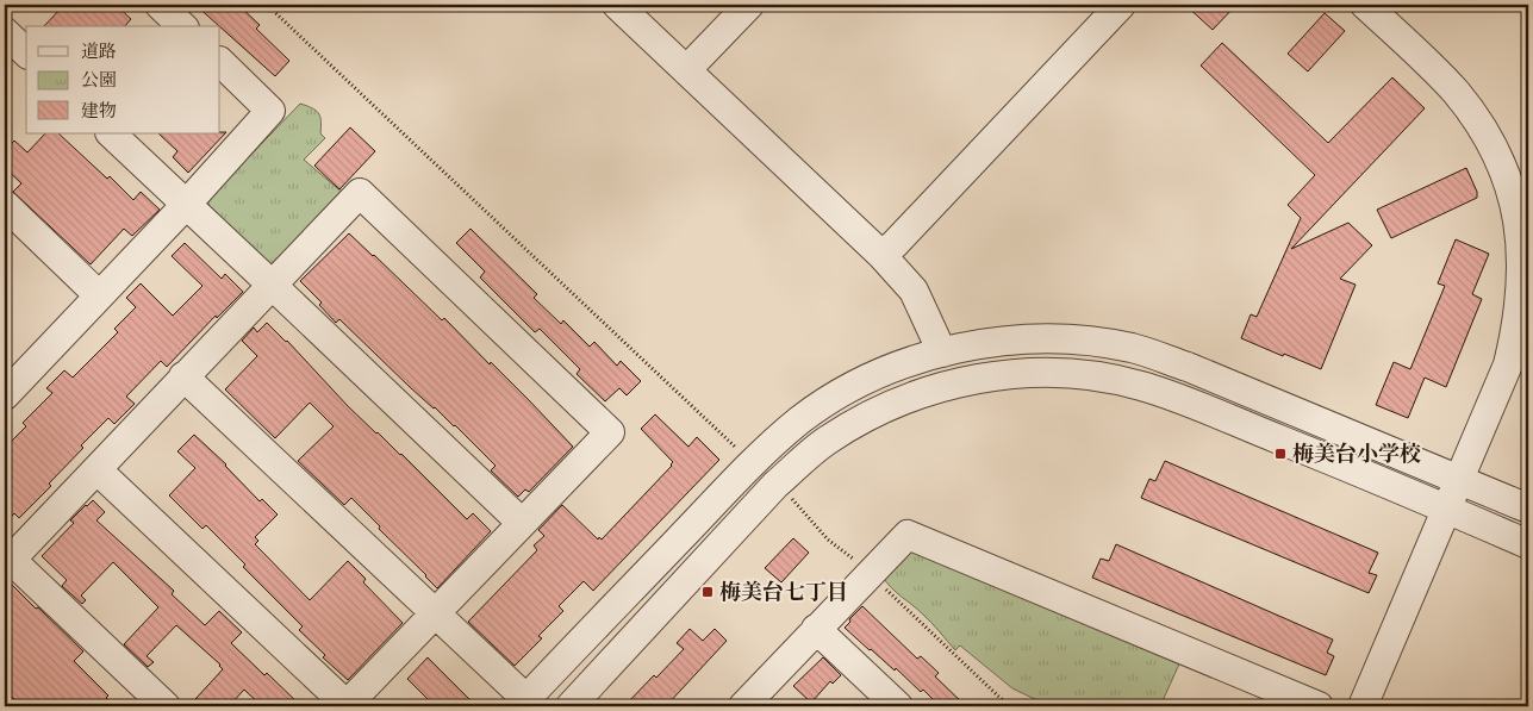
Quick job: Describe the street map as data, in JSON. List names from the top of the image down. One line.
{"places":{"transit":["梅美台小学校","梅美台七丁目"]},"legend":["道路","公園","建物"]}
